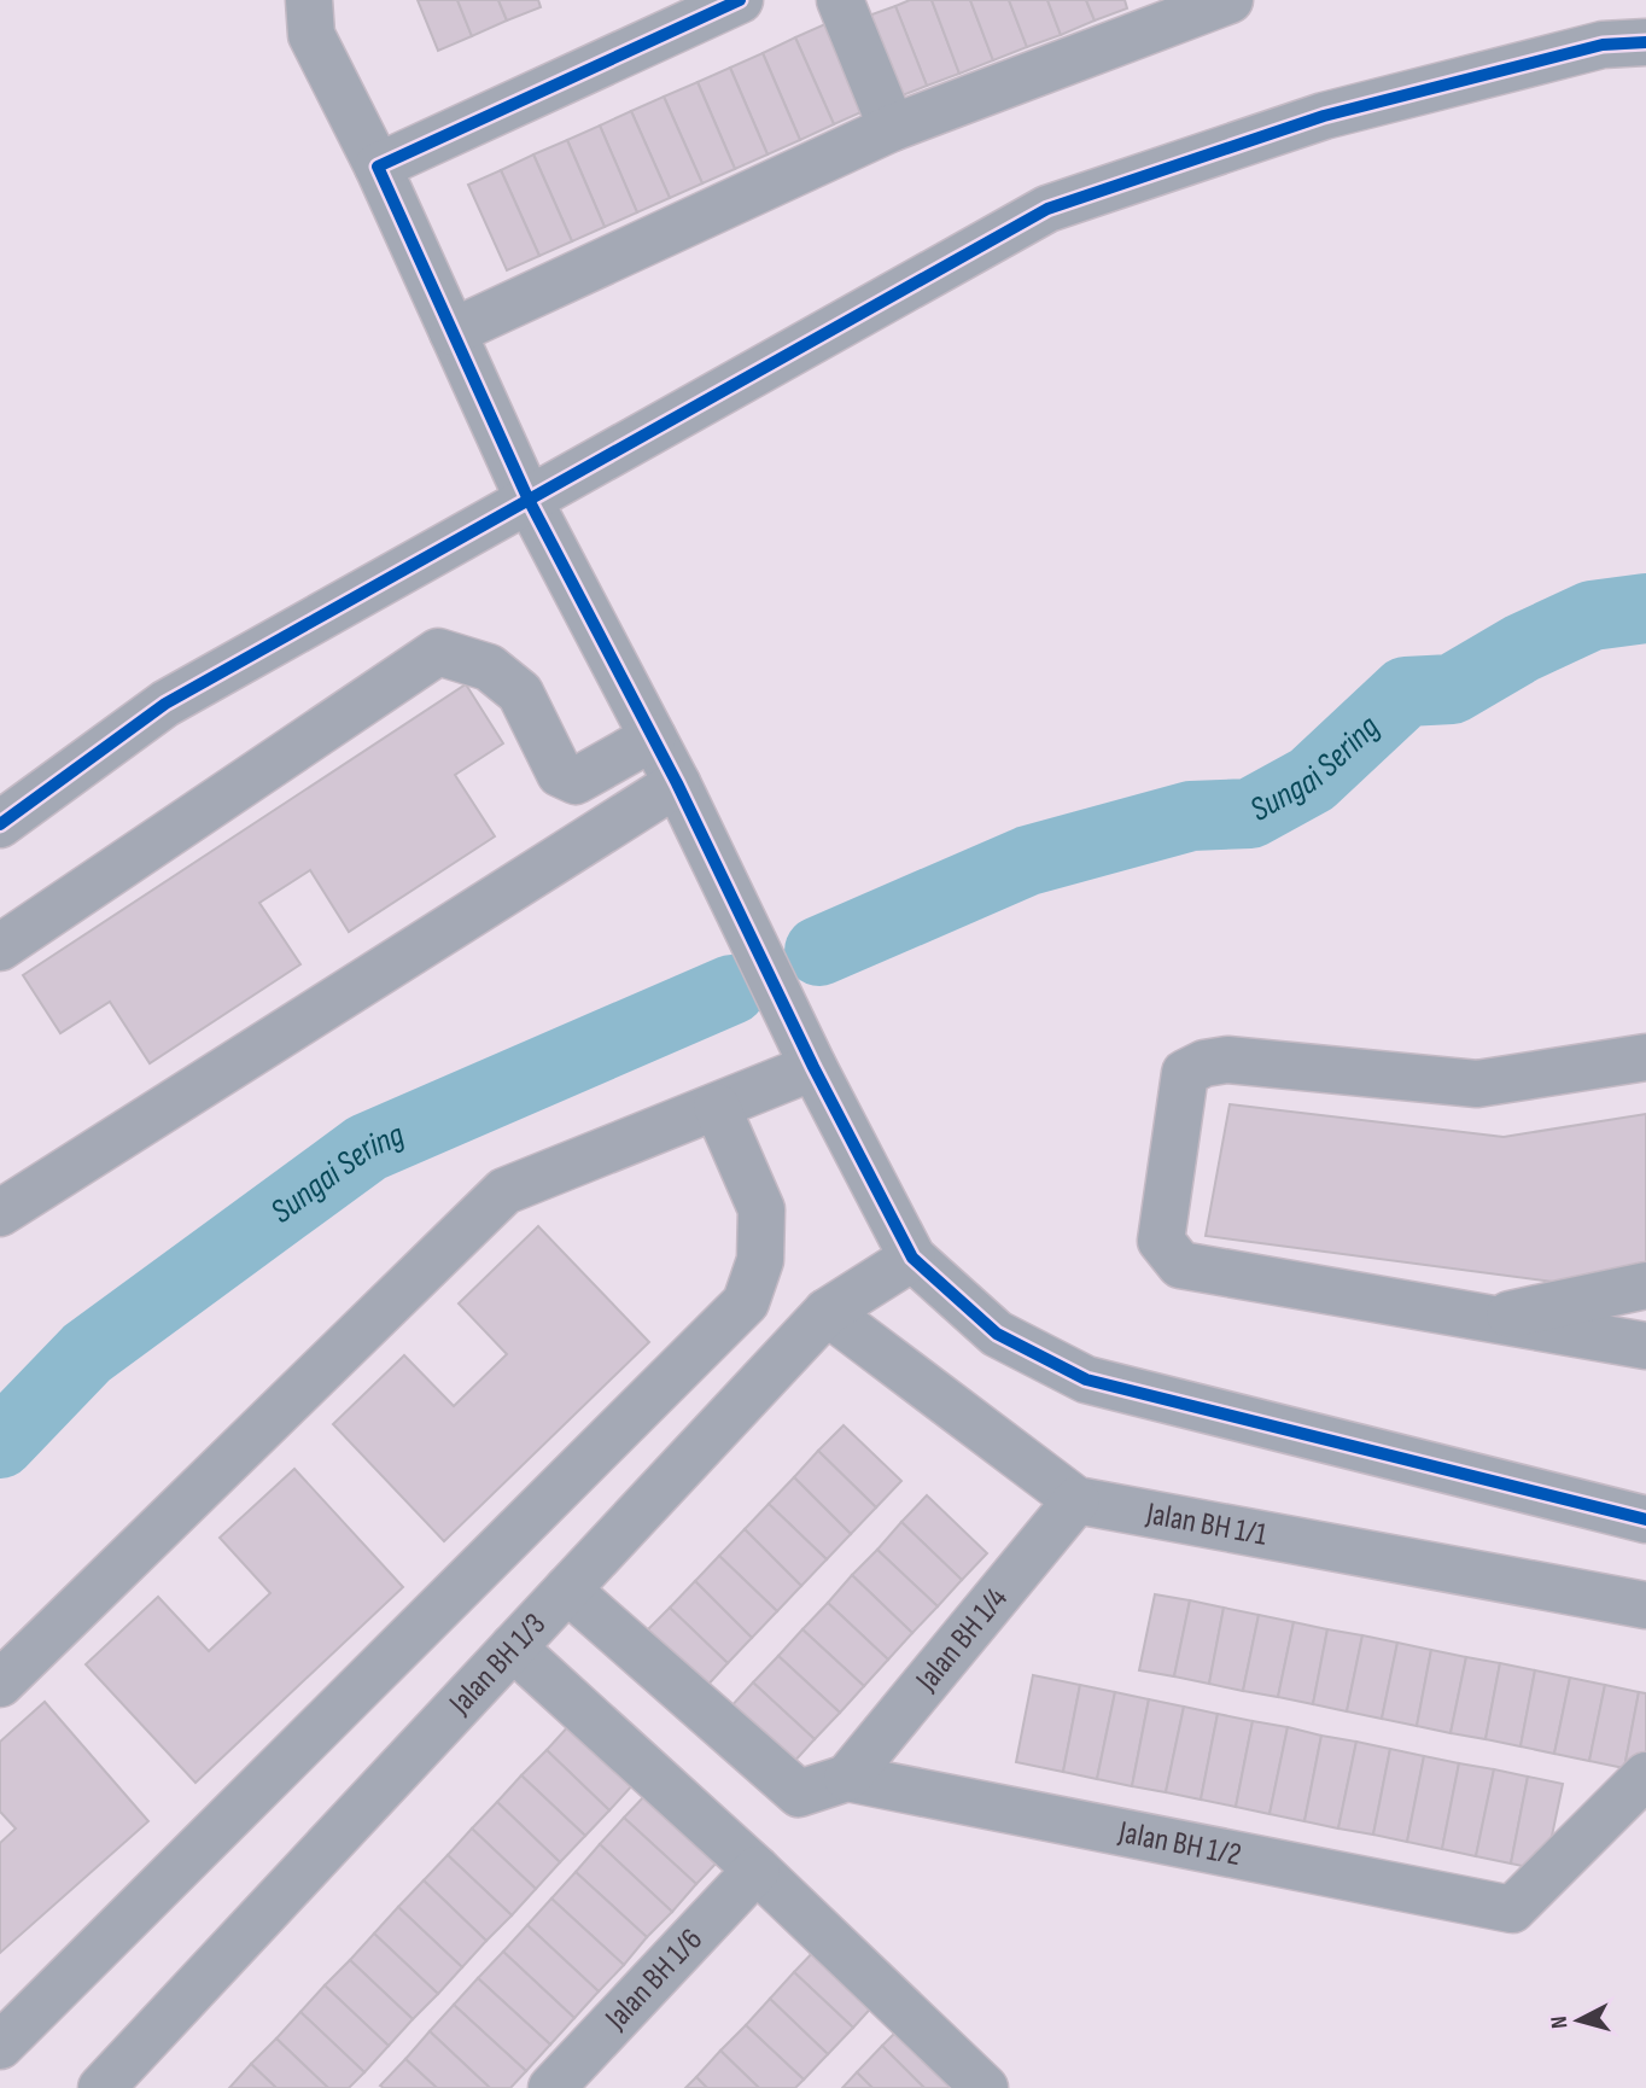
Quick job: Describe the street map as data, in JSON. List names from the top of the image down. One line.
{"streets":{"street":["Jalan BH 1/1","Jalan BH 1/4","Jalan BH 1/3","Jalan BH 1/2","Jalan BH 1/6"]},"crossings":[["Jalan BH 1/1","Jalan BH 1/4"],["Jalan BH 1/1","Jalan BH 1/3"],["Jalan BH 1/4","Jalan BH 1/2"]],"water":["Sungai Sering"],"north":"left"}
